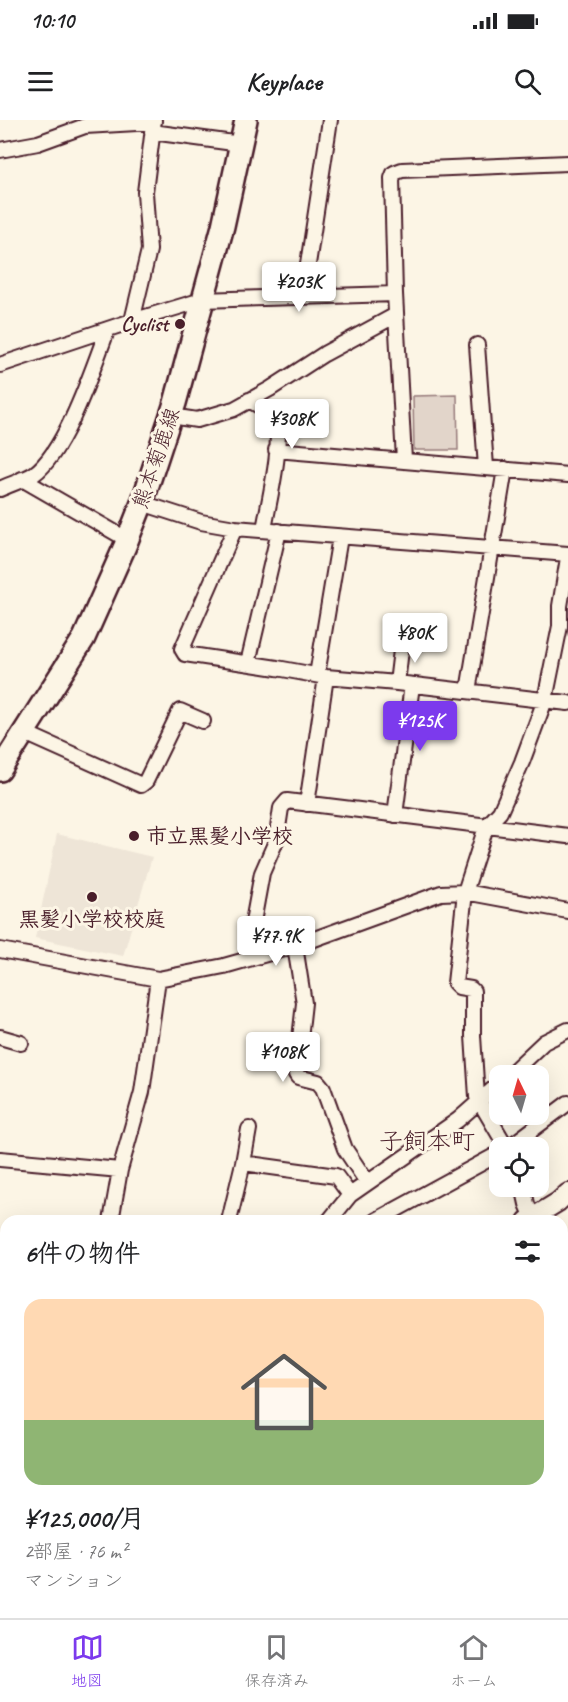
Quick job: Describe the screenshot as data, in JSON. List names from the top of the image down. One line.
{"streets":{"main road":["熊本菊鹿線"]},"districts":["子飼本町"],"places":["Cyclist","市立黒髪小学校","黒髪小学校校庭"],"north":"top","page":{"status":"10:10","header":"Keyplace","price":["¥203K","¥308K","¥80K","¥125K","¥77.9K","¥108K"],"heading":"6件の物件","list":[{"name":"¥125,000/月","note":"2部屋 · 76 m² · マンション"}],"tabs":["地図","保存済み","ホーム"]}}
